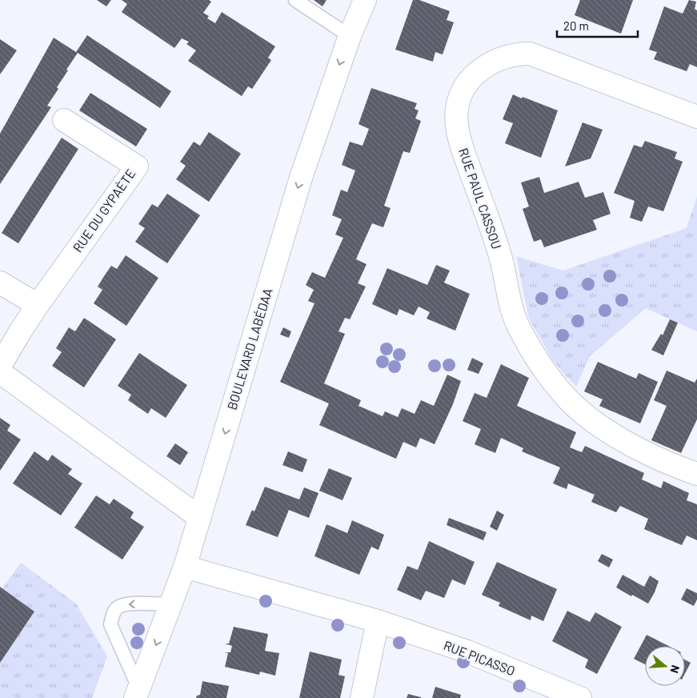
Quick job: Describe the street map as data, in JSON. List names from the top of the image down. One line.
{"streets":{"street":["RUE PAUL CASSOU","RUE DU GYPAÈTE","BOULEVARD LABÉDAA","RUE PICASSO"]},"crossings":[["BOULEVARD LABÉDAA","RUE PICASSO"]],"one_way":["BOULEVARD LABÉDAA"],"scale_bar":"20 m","north":"right"}
